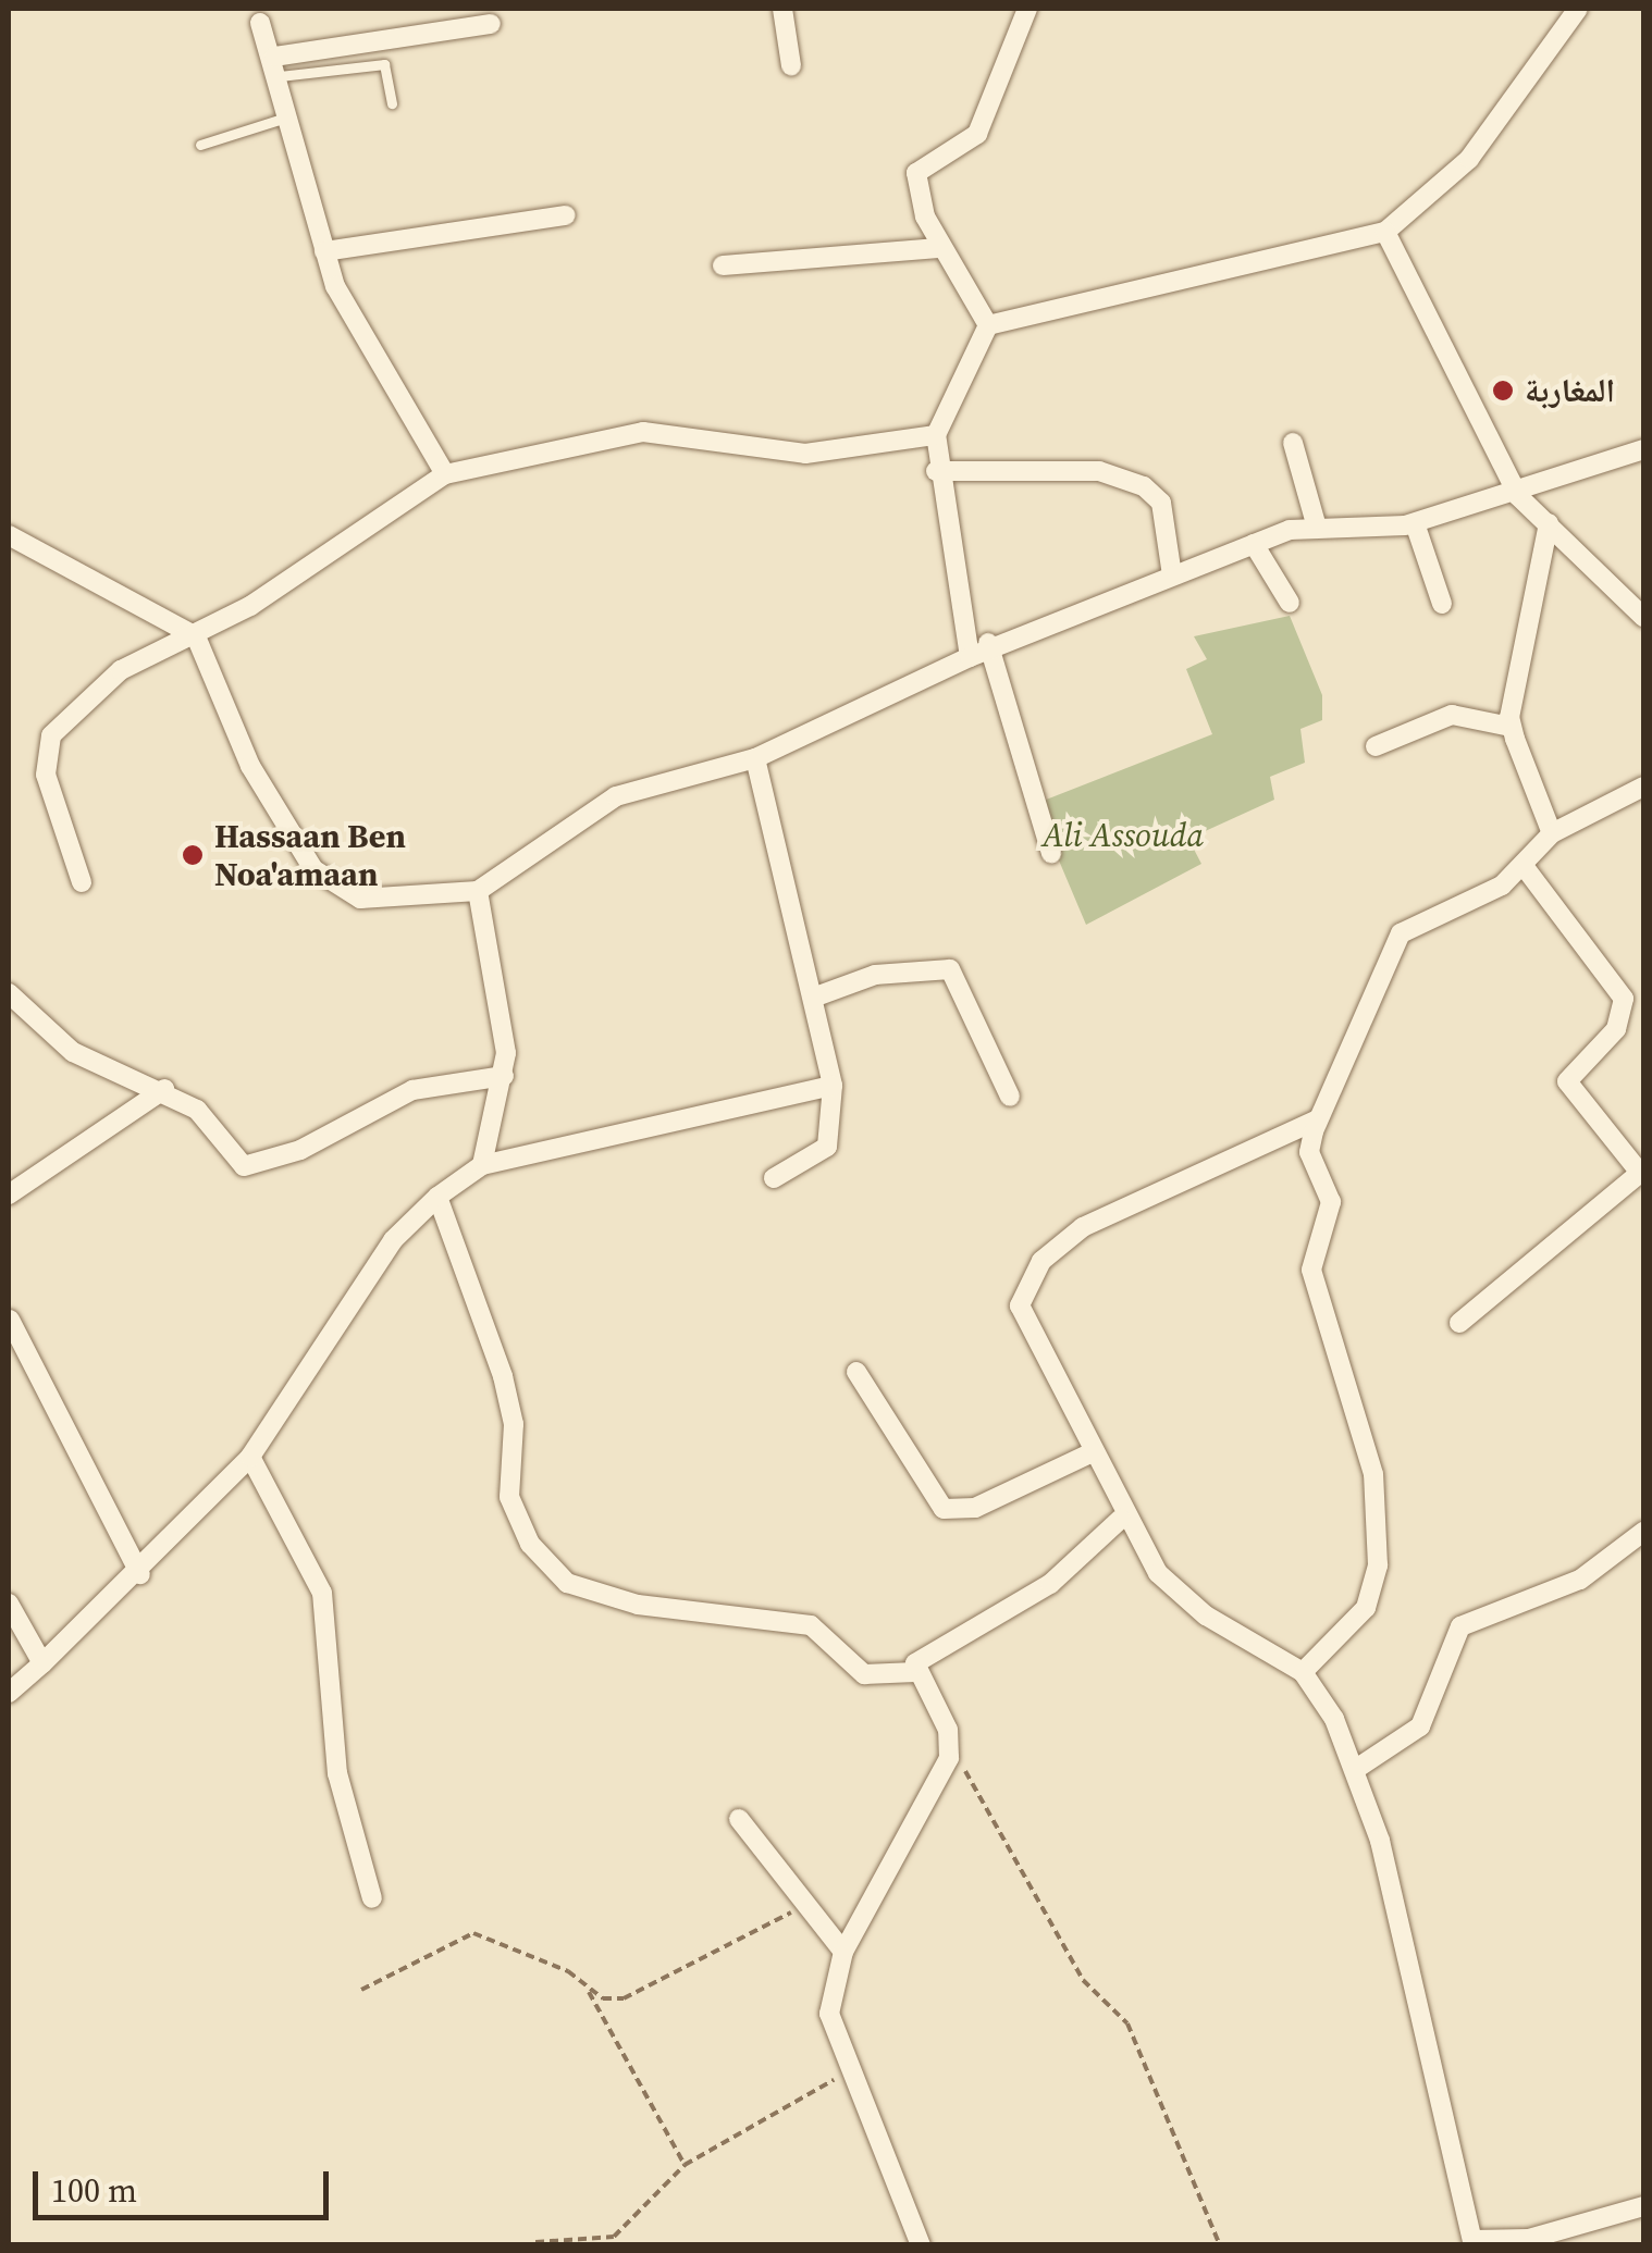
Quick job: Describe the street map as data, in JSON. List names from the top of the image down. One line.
{"parks":["Ali Assouda"],"places":["المغاربة","Hassaan Ben Noa'amaan"],"scale_bar":"100 m"}
